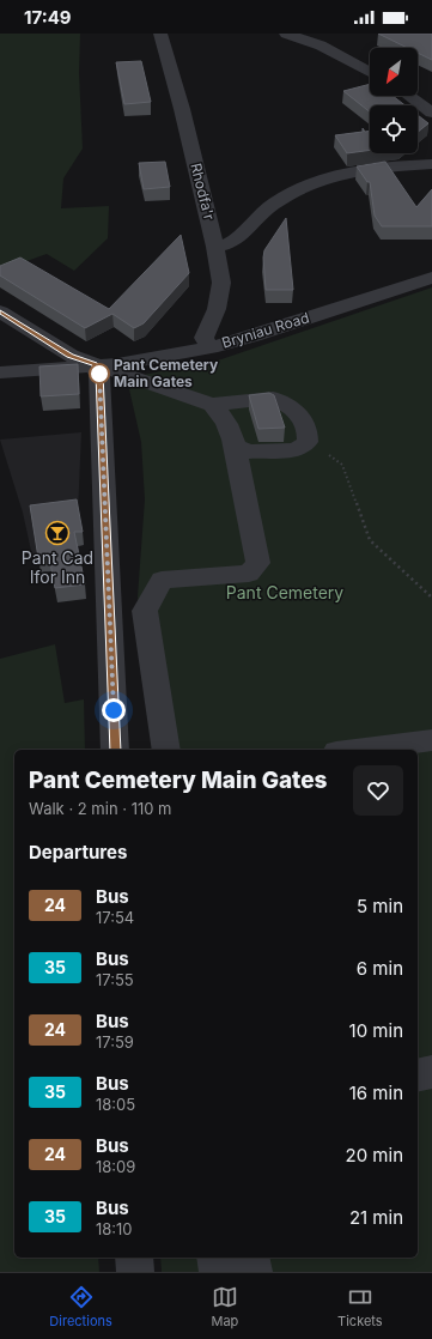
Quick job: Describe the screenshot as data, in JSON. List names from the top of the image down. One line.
{"streets":{"street":["Rhodfa'r","Bryniau Road"]},"crossings":[["Rhodfa'r","Bryniau Road"]],"parks":["Pant Cemetery"],"places":{"other":["Pant Cemetery Main Gates"],"bar":["Pant Cad Ifor Inn"]},"lines":["bus line 24"],"north":"bottom left","page":{"status":"17:49","heading":[["Pant Cemetery Main Gates","Walk · 2 min · 110 m"],"Departures"],"list":[{"mark":"24","name":"Bus","note":"17:54","value":"5 min"},{"mark":"35","name":"Bus","note":"17:55","value":"6 min"},{"mark":"24","name":"Bus","note":"17:59","value":"10 min"},{"mark":"35","name":"Bus","note":"18:05","value":"16 min"},{"mark":"24","name":"Bus","note":"18:09","value":"20 min"},{"mark":"35","name":"Bus","note":"18:10","value":"21 min"}],"tabs":["Directions","Map","Tickets"]}}
